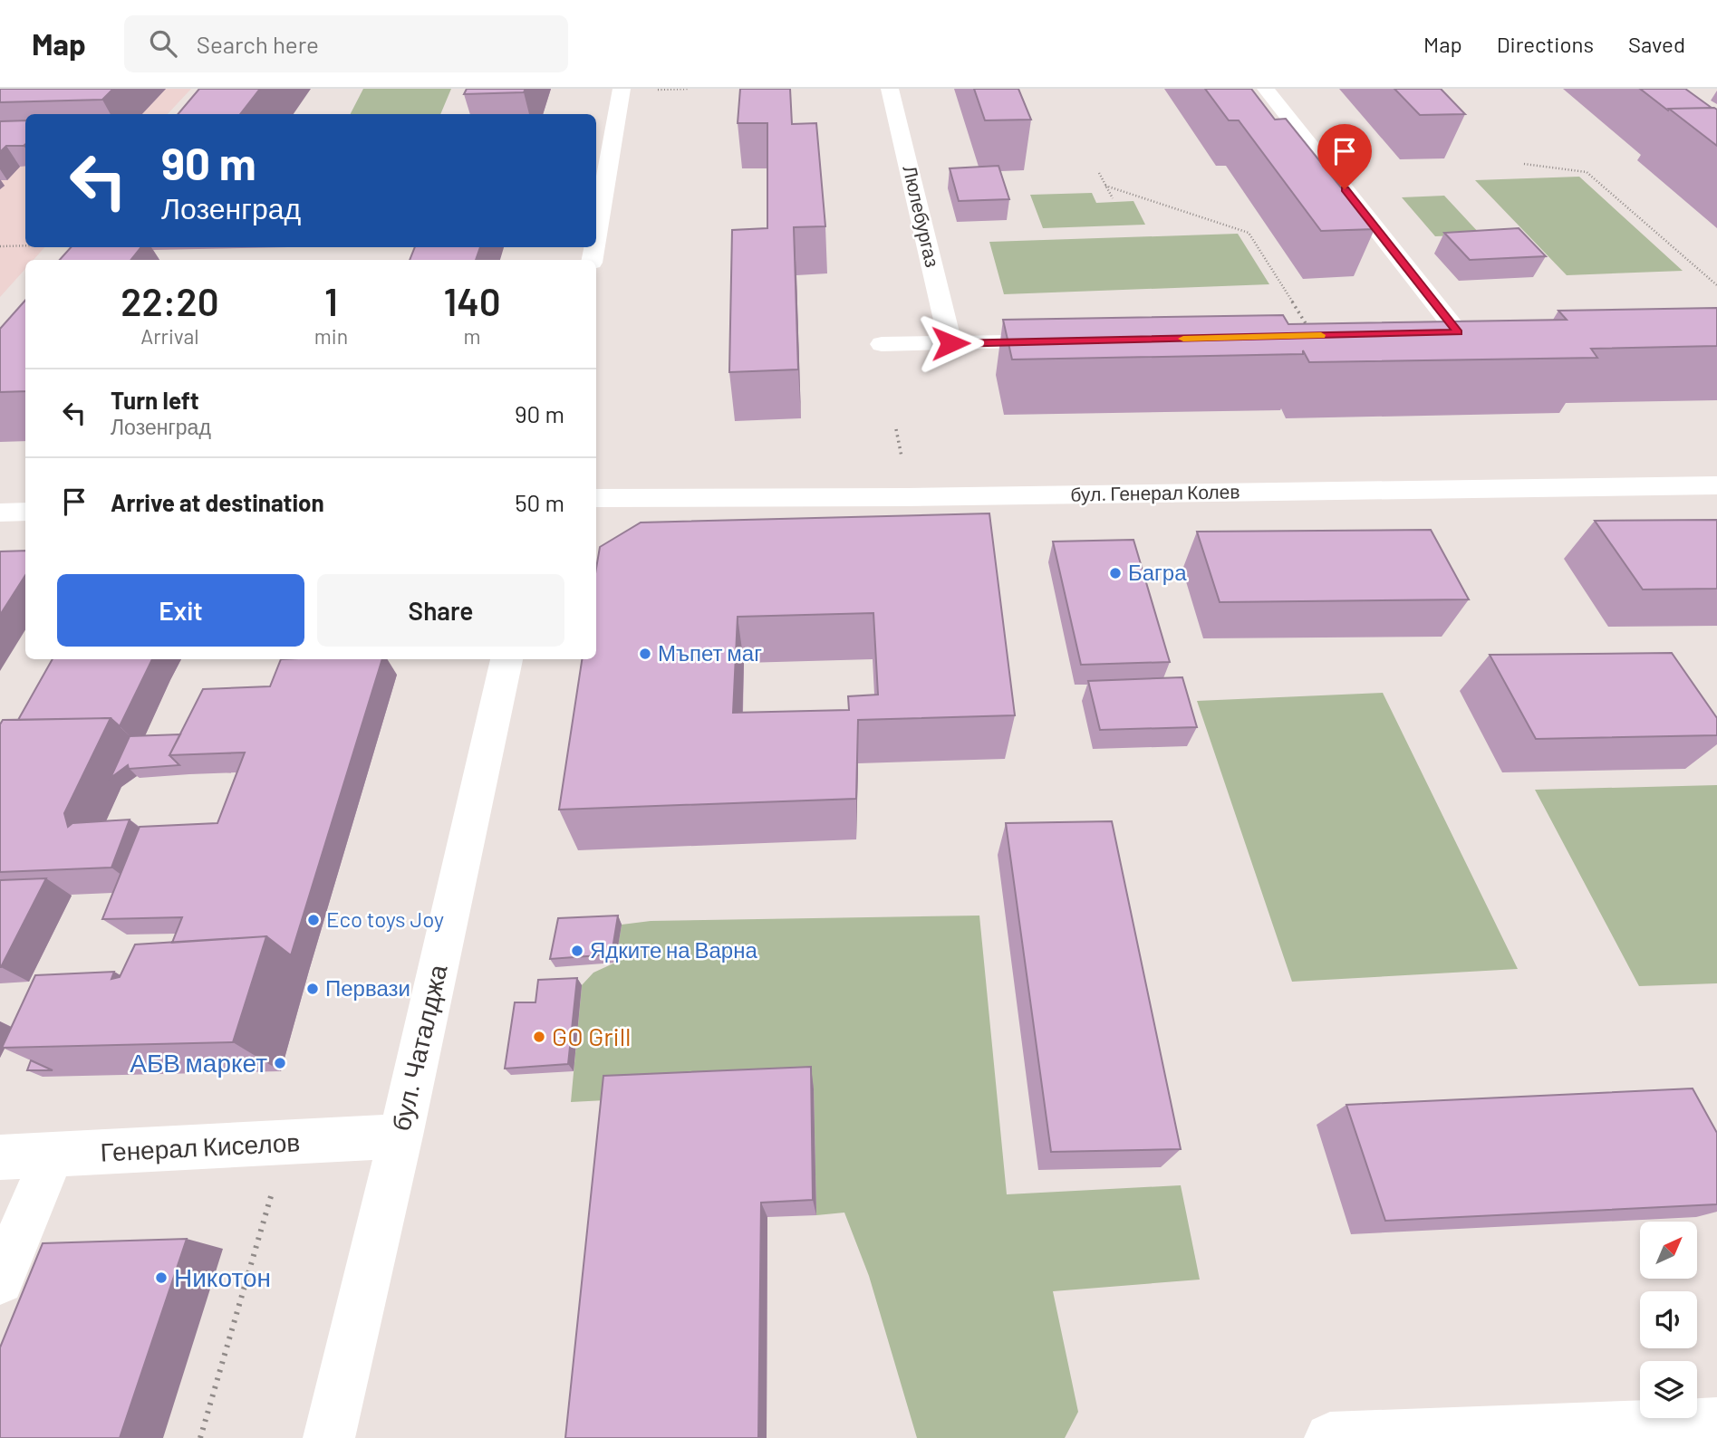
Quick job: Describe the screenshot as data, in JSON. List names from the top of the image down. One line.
{"streets":{"street":["Люлебургаз","бул. Генерал Колев","бул. Чаталджа","Генерал Киселов"]},"crossings":[["бул. Чаталджа","Генерал Киселов"]],"places":["Багра","Мъпет маг","Eco toys Joy","Ядките на Варна","Первази","GO Grill","АБВ маркет","Никотон"],"north":"top right","page":{"header":"Map","search":"Search here","nav":["Map","Directions","Saved"],"turn":["90 m","Лозенград"],"eta":["22:20","Arrival","1","min","140","m"],"list":[{"name":"Turn left","note":"Лозенград","value":"90 m"},{"name":"Arrive at destination","value":"50 m"}],"buttons":["Exit","Share"]}}
